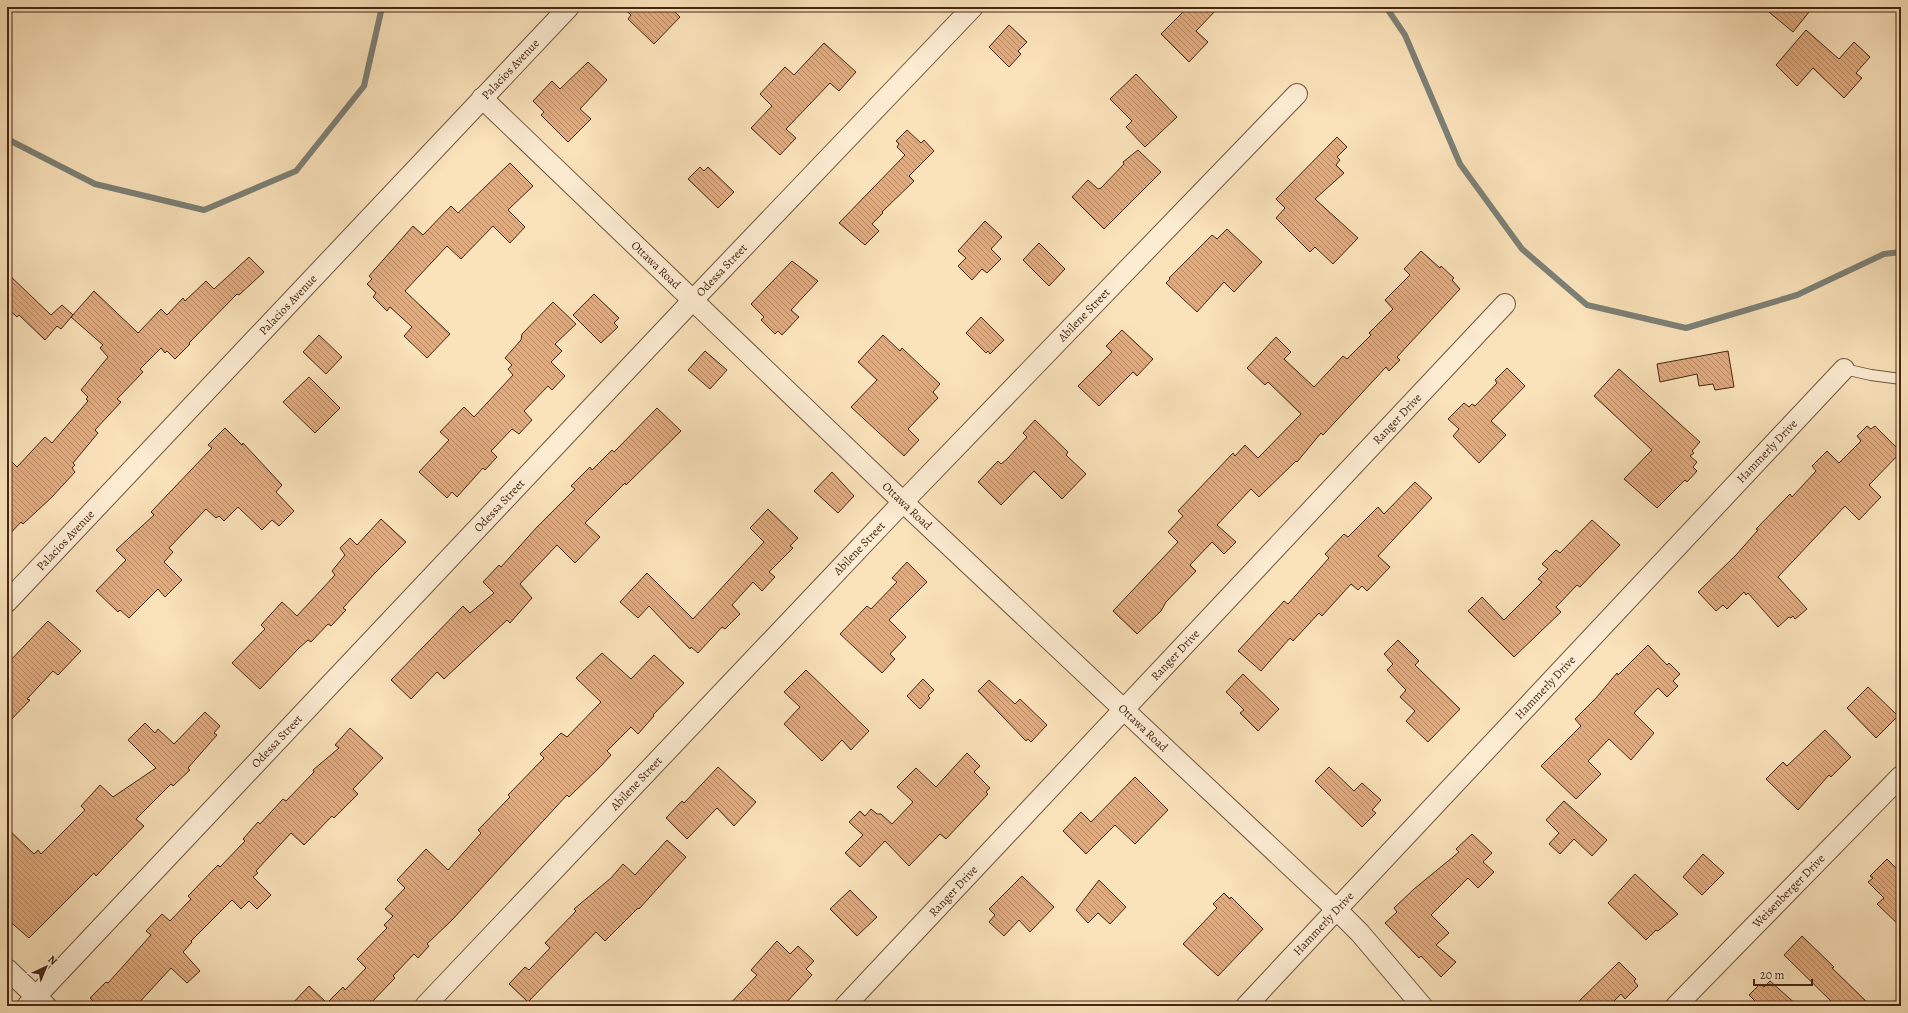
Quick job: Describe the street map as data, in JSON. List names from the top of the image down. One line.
{"streets":{"street":["Palacios Avenue","Ottawa Road","Odessa Street","Abilene Street","Ranger Drive","Hammerly Drive","Weisenberger Drive"]},"crossings":[["Palacios Avenue","Ottawa Road"],["Ottawa Road","Odessa Street"],["Ottawa Road","Abilene Street"],["Ottawa Road","Ranger Drive"],["Ottawa Road","Hammerly Drive"]],"scale_bar":"20 m","north":"top right"}
